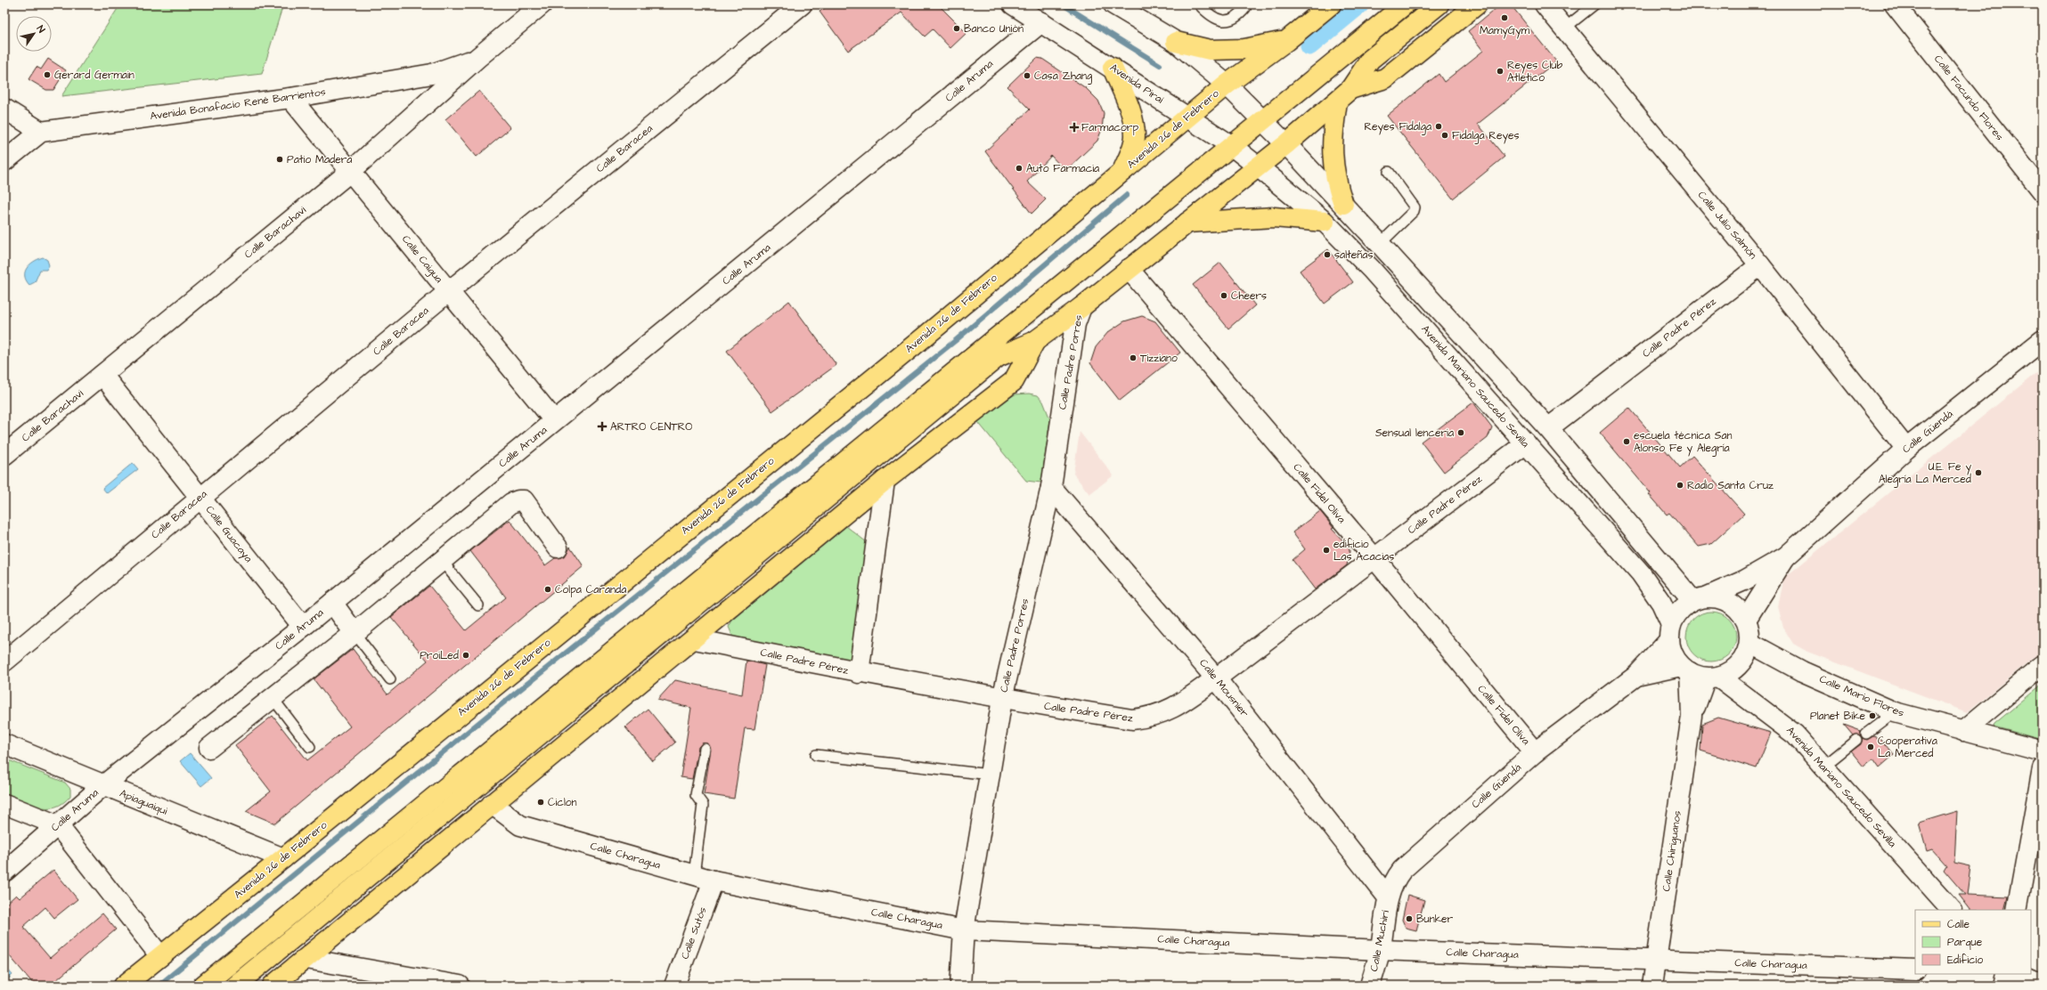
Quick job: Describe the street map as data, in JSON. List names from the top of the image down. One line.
{"streets":{"main road":["Avenida 26 de Febrero"],"street":["Calle Aruma","Avenida Piraí","Calle Facundo Flores","Avenida Bonafacio René Barrientos","Calle Baracea","Calle Julio Salmón","Calle Barachavi","Calle Caigua","Calle Padre Pérez","Calle Padre Porres","Avenida Mariano Saucedo Sevilla","Calle Güendá","Calle Fidel Oliva","Calle Guacaya","Calle Mousnier","Calle Mario Flores","Apiaguaiqui","Calle Chiriguanos","Calle Charagua","Calle Sutós","Calle Muchirí"]},"crossings":[["Calle Aruma","Avenida Piraí"],["Calle Aruma","Calle Caigua"],["Calle Aruma","Calle Guacaya"],["Calle Aruma","Apiaguaiqui"],["Avenida Piraí","Avenida 26 de Febrero"],["Avenida Piraí","Avenida Mariano Saucedo Sevilla"],["Avenida Bonafacio René Barrientos","Calle Barachavi"],["Avenida Bonafacio René Barrientos","Calle Caigua"],["Avenida 26 de Febrero","Apiaguaiqui"],["Calle Baracea","Calle Caigua"],["Calle Baracea","Calle Guacaya"],["Calle Julio Salmón","Calle Padre Pérez"],["Calle Julio Salmón","Calle Güendá"],["Calle Barachavi","Calle Caigua"],["Calle Barachavi","Calle Guacaya"],["Calle Padre Pérez","Calle Padre Porres"],["Calle Padre Pérez","Avenida Mariano Saucedo Sevilla"],["Calle Padre Pérez","Calle Fidel Oliva"],["Calle Padre Pérez","Calle Mousnier"],["Calle Padre Porres","Calle Mousnier"],["Calle Padre Porres","Calle Charagua"],["Avenida Mariano Saucedo Sevilla","Calle Güendá"],["Avenida Mariano Saucedo Sevilla","Calle Mario Flores"],["Avenida Mariano Saucedo Sevilla","Calle Chiriguanos"],["Calle Güendá","Calle Fidel Oliva"],["Calle Güendá","Calle Mousnier"],["Calle Güendá","Calle Mario Flores"],["Calle Güendá","Calle Chiriguanos"],["Calle Güendá","Calle Muchirí"],["Calle Mousnier","Calle Muchirí"],["Calle Mario Flores","Calle Chiriguanos"],["Calle Chiriguanos","Calle Charagua"],["Calle Charagua","Calle Sutós"],["Calle Charagua","Calle Muchirí"]],"places":{"other":["MamyGym","Banco Unión","Reyes Club Atletico","Gerard Germain","Casa Zhang","Reyes Fidalga","Fidalga Reyes","Patio Madera","Auto Farmacia","salteñas","Cheers","Tizziano","Sensual lenceria","escuela técnica San Alonso Fe y Alegría","U.E. Fe y Alegría La Merced","Radio Santa Cruz","edificio Las Acacias","Colpa Caranda","ProiLed","Planet Bike","Cooperativa La Merced","Ciclon","Bunker"],"health":["Farmacorp","ARTRO CENTRO"]},"legend":["Calle","Parque","Edificio"],"north":"top right"}
